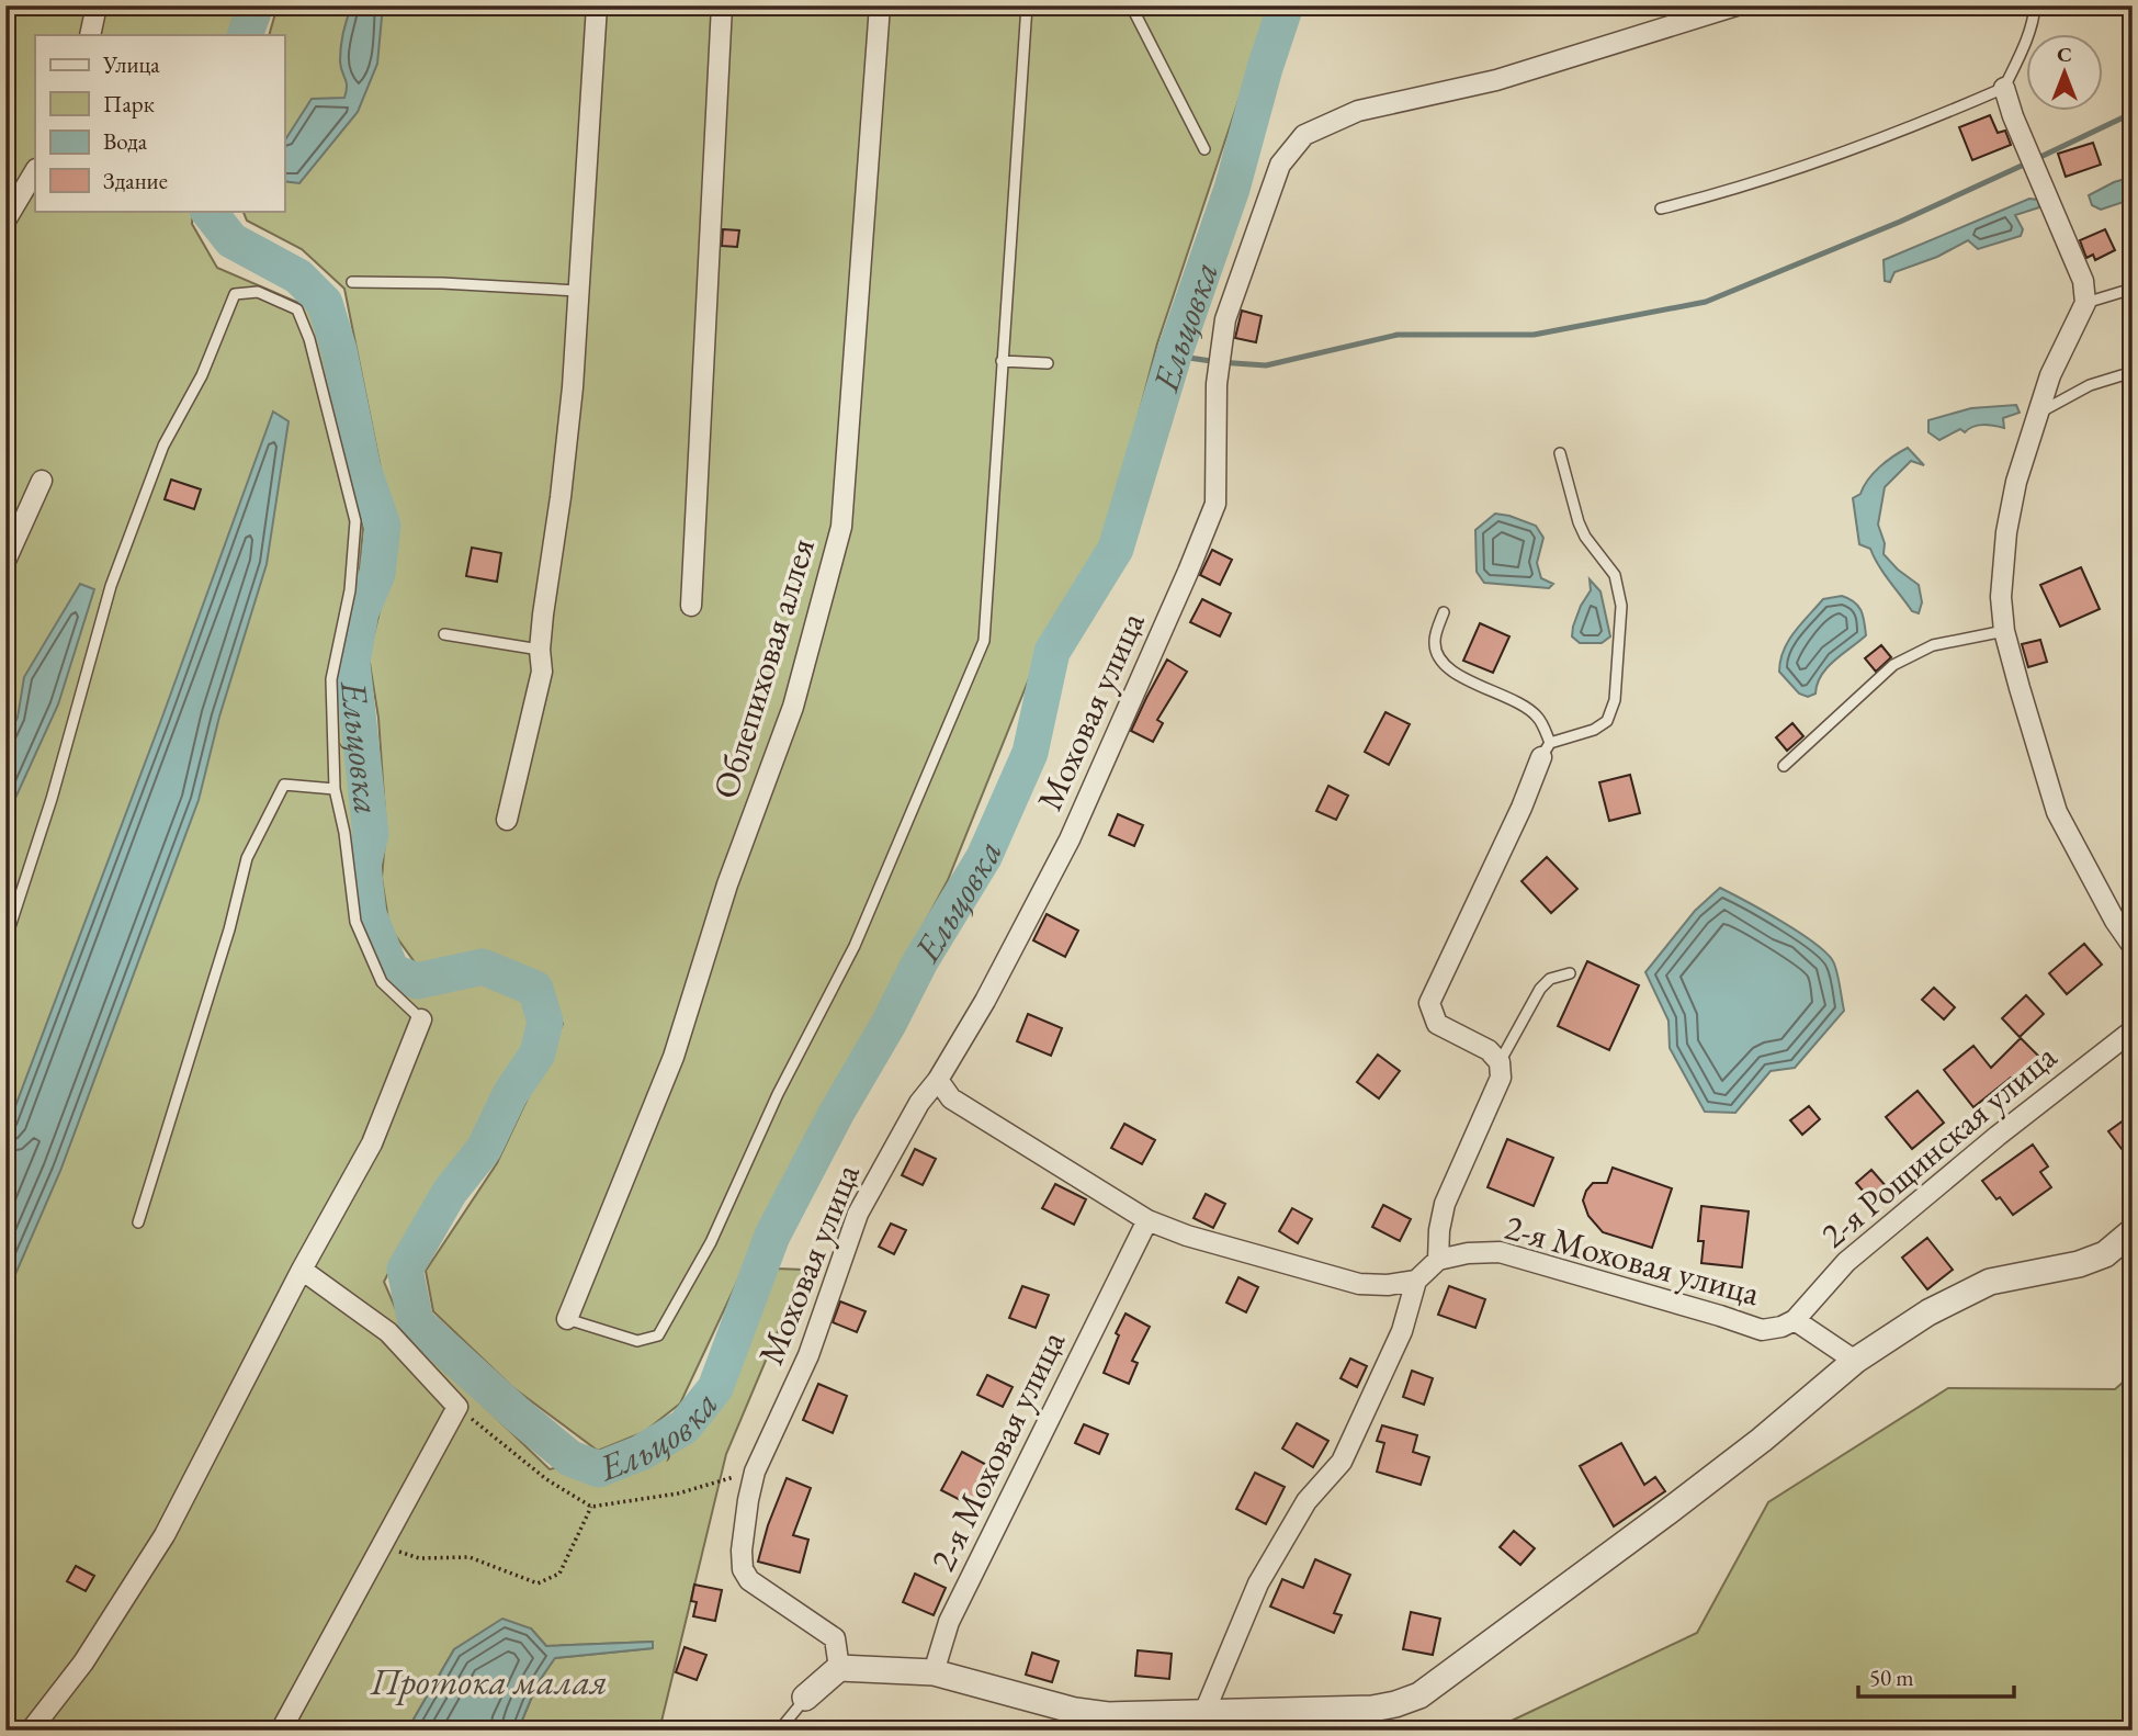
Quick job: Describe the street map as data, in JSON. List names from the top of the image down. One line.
{"streets":{"street":["Облепиховая аллея","Моховая улица","2-я Рощинская улица","2-я Моховая улица"]},"crossings":[["2-я Рощинская улица","2-я Моховая улица"]],"water":["Ельцовка","Протока малая"],"legend":["Улица","Парк","Вода","Здание"],"scale_bar":"50 m","north":"top"}
